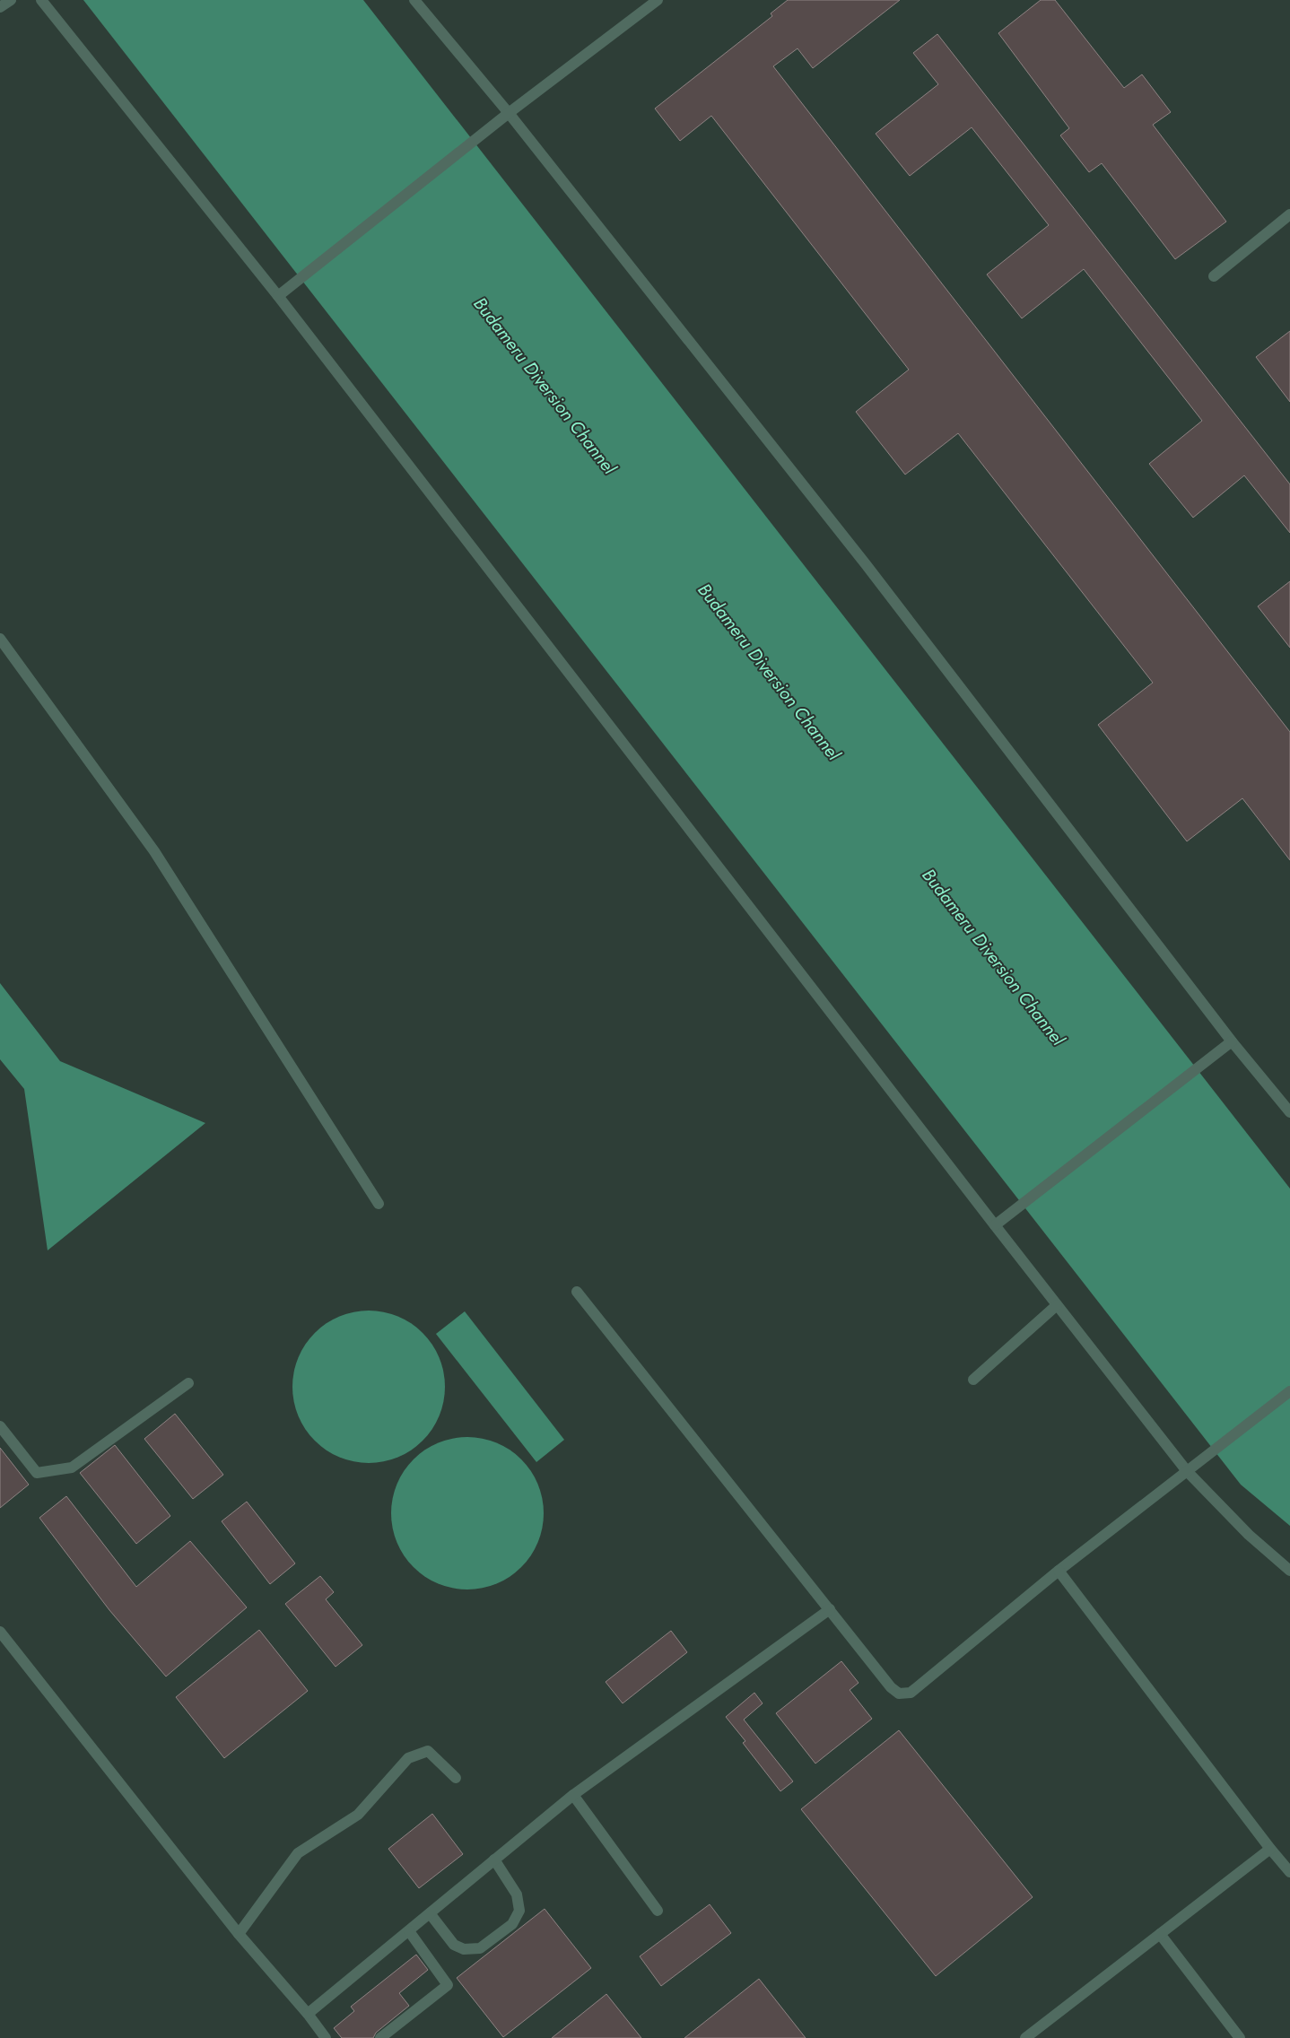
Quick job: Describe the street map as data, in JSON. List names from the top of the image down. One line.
{"water":["Budameru Diversion Channel"]}
